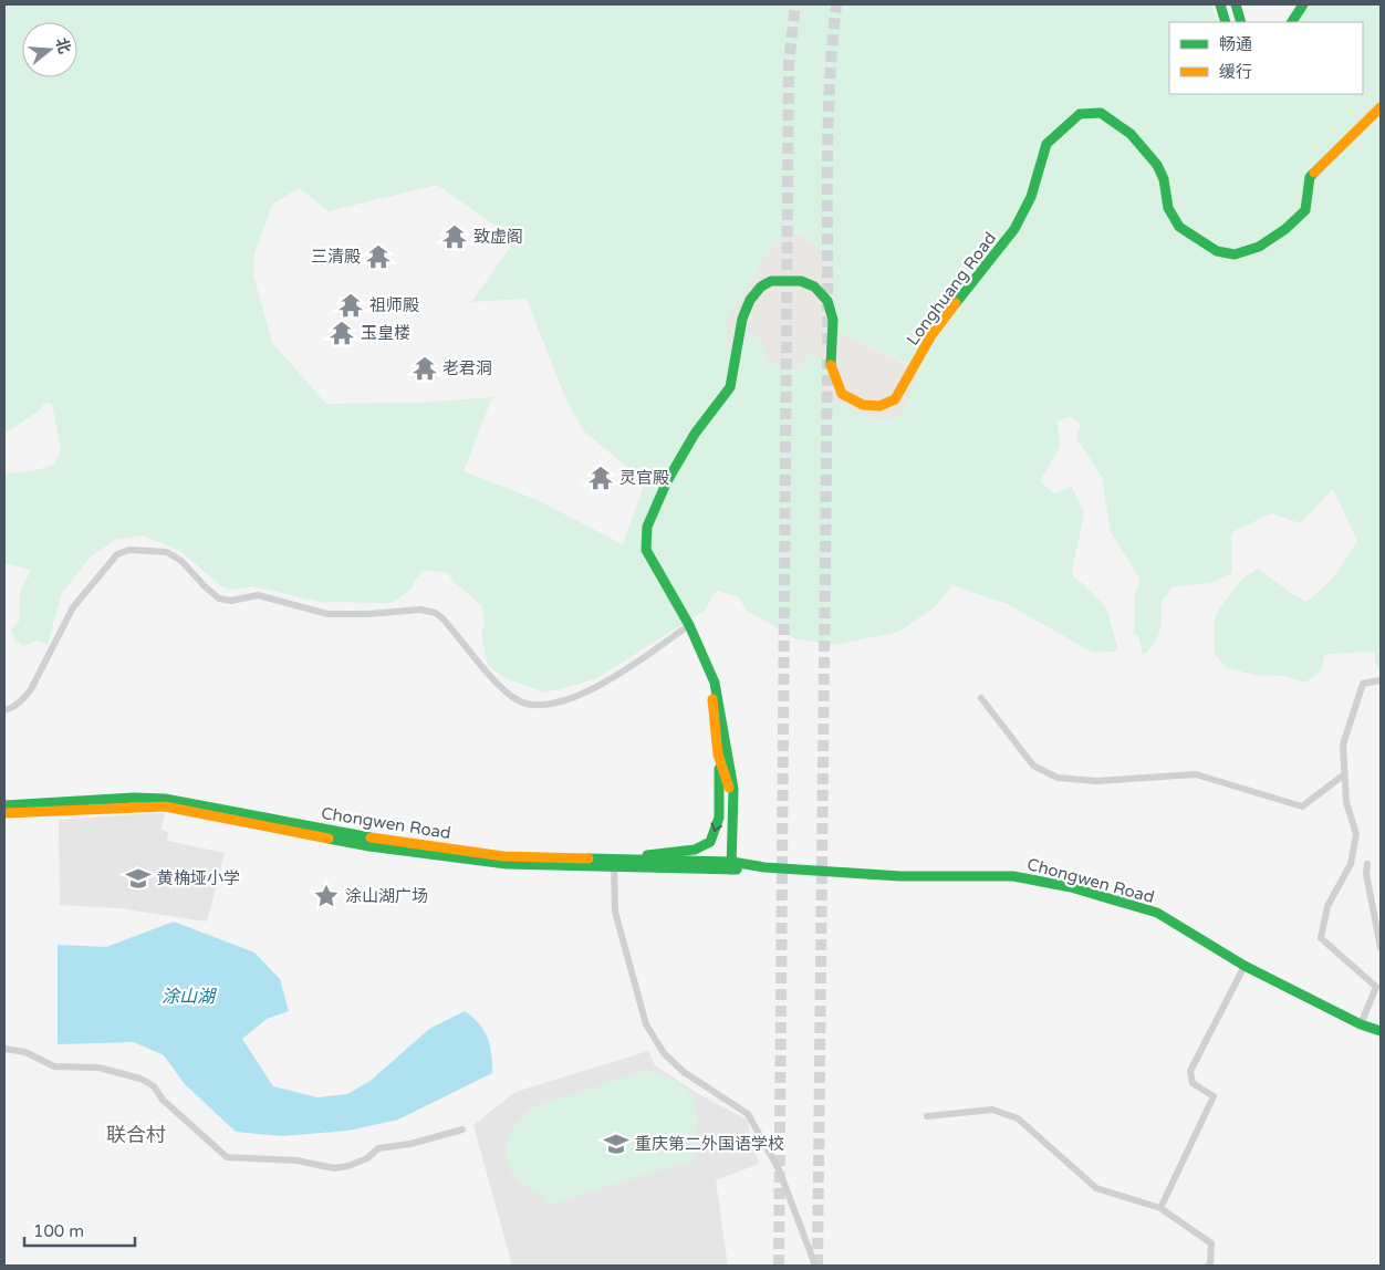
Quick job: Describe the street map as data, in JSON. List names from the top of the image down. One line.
{"streets":{"main road":["Longhuang Road","Chongwen Road"]},"crossings":[["Longhuang Road","Chongwen Road"]],"districts":["联合村"],"water":["涂山湖"],"places":{"temple":["致虚阁","三清殿","祖师殿","玉皇楼","老君洞","灵官殿"],"school or university":["黄桷垭小学","重庆第二外国语学校"],"place":["涂山湖广场"]},"legend":["畅通","缓行"],"scale_bar":"100 m","north":"right"}
